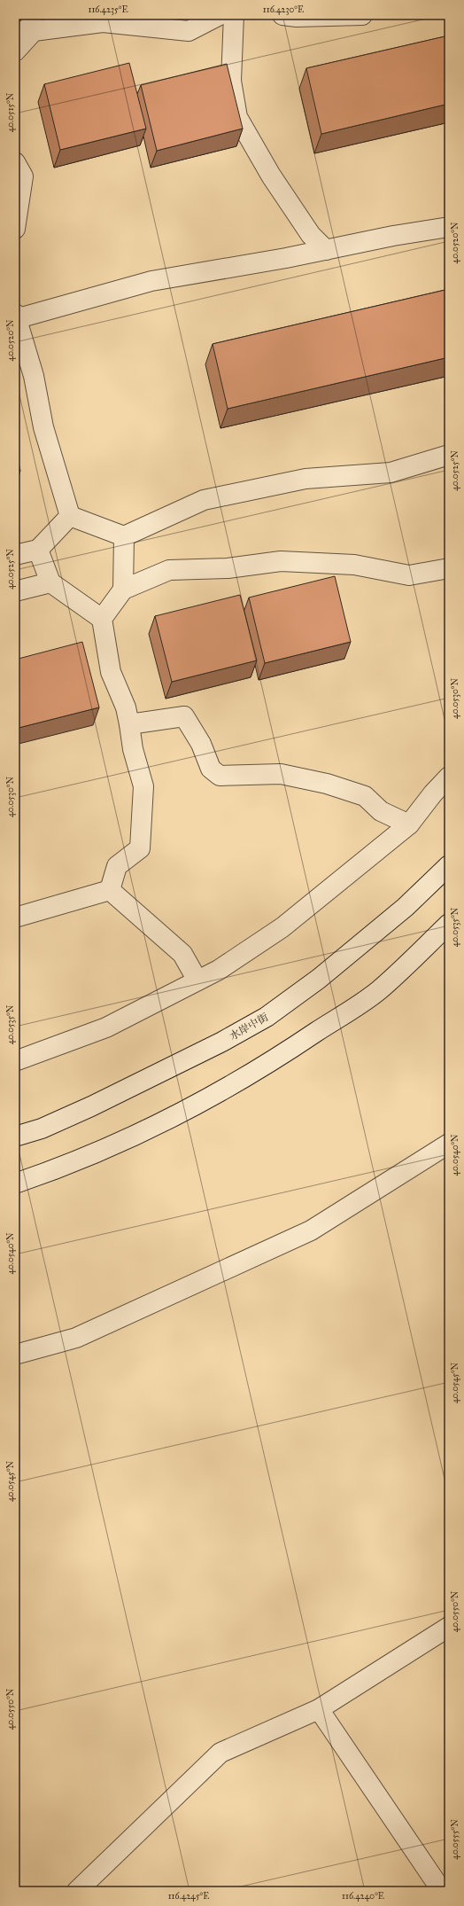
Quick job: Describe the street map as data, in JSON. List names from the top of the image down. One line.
{"streets":{"street":["水岸中街"]},"coordinates":["116.4235°E","116.4230°E","40.0515°N","40.0520°N","40.0525°N","40.0530°N","40.0535°N","40.0540°N","40.0545°N","40.0550°N","40.0555°N","116.4245°E","116.4240°E"]}
